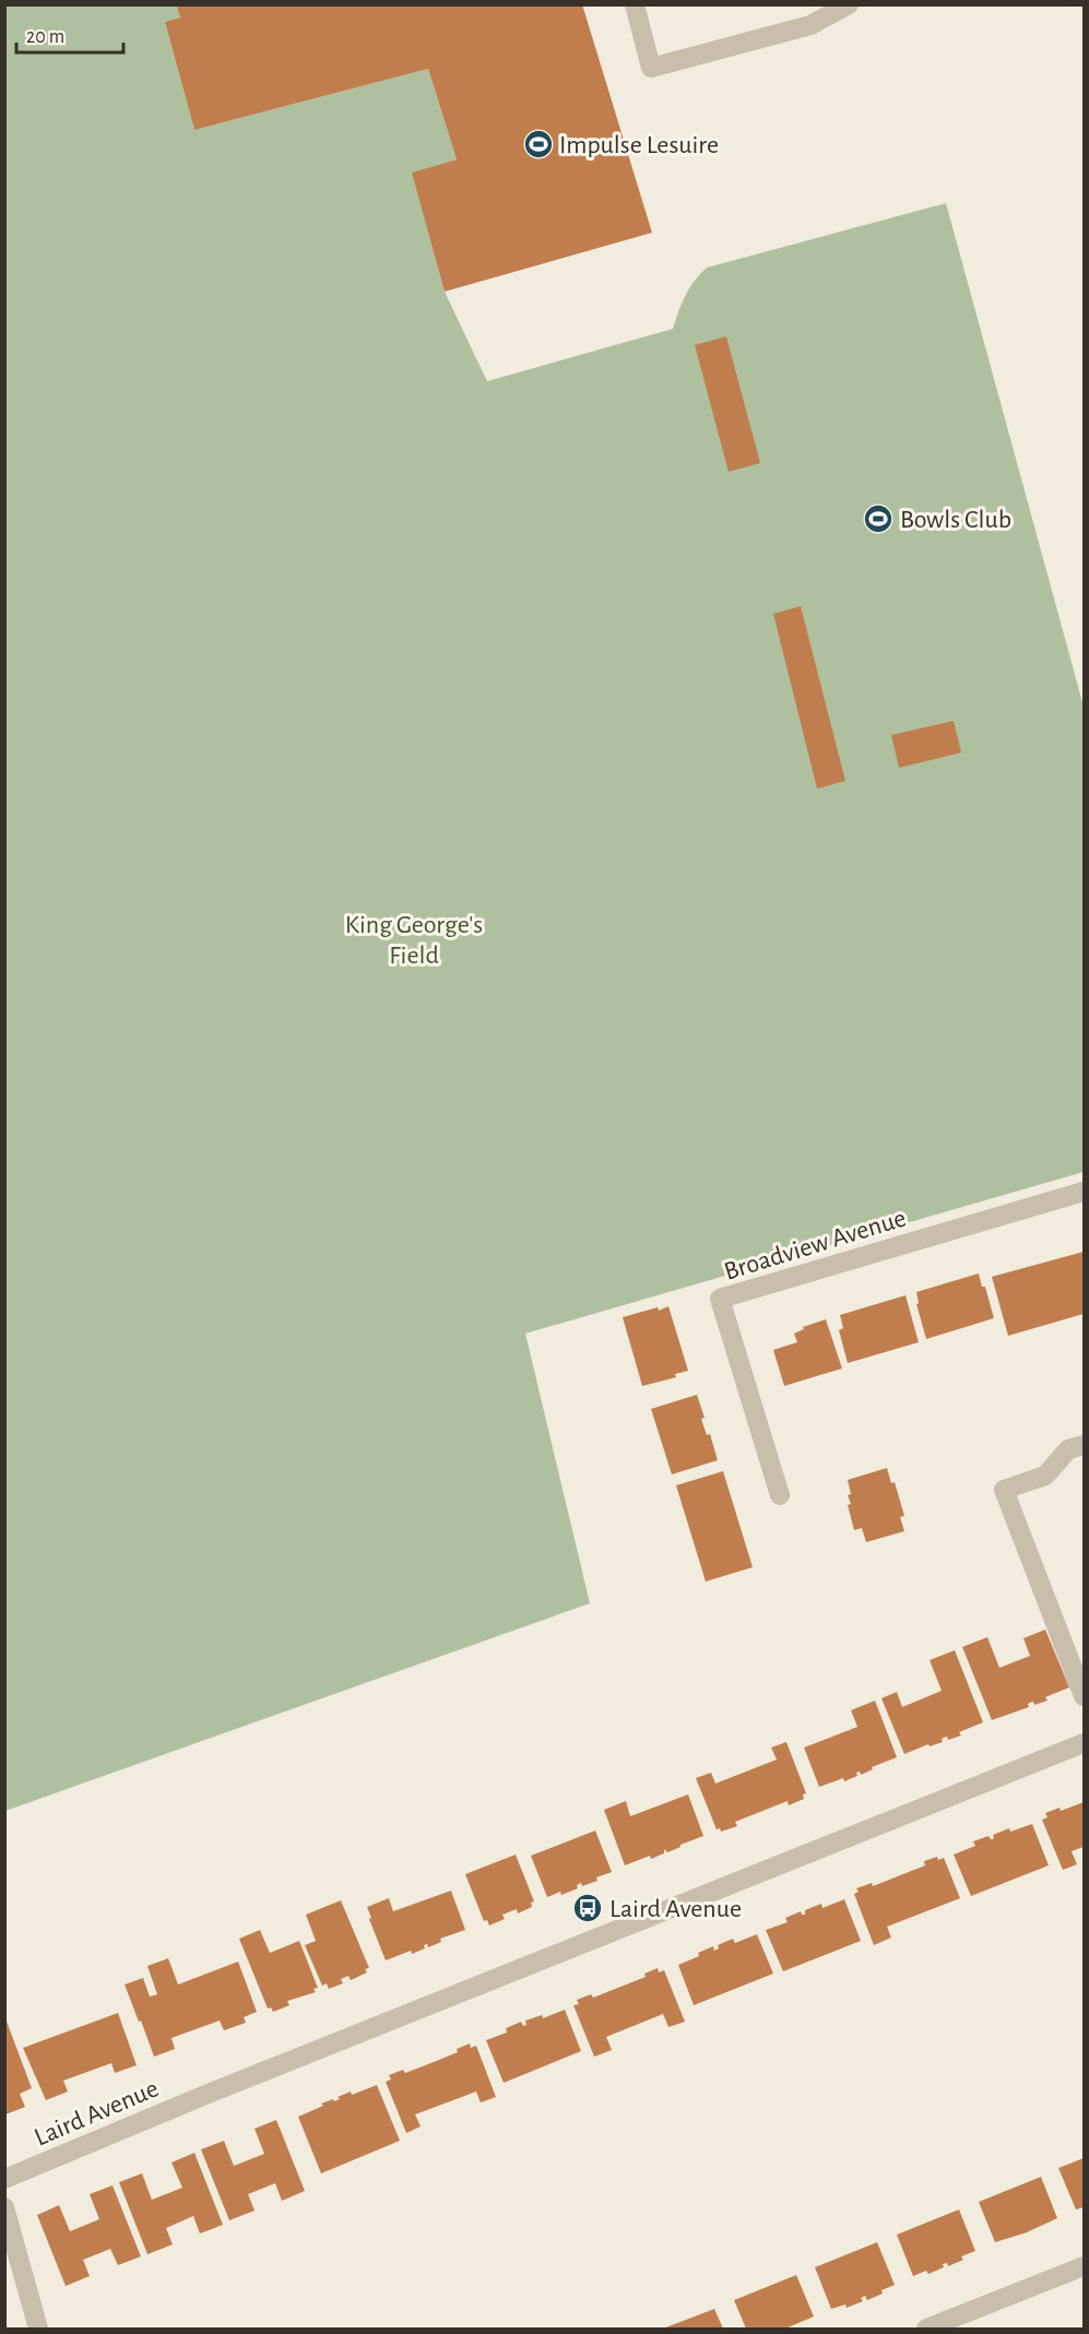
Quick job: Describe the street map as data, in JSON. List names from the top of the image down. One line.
{"streets":{"street":["Broadview Avenue","Laird Avenue"]},"parks":["King George's Field"],"places":{"sports":["Impulse Lesuire","Bowls Club"],"bus stop":["Laird Avenue"]},"scale_bar":"20 m"}
